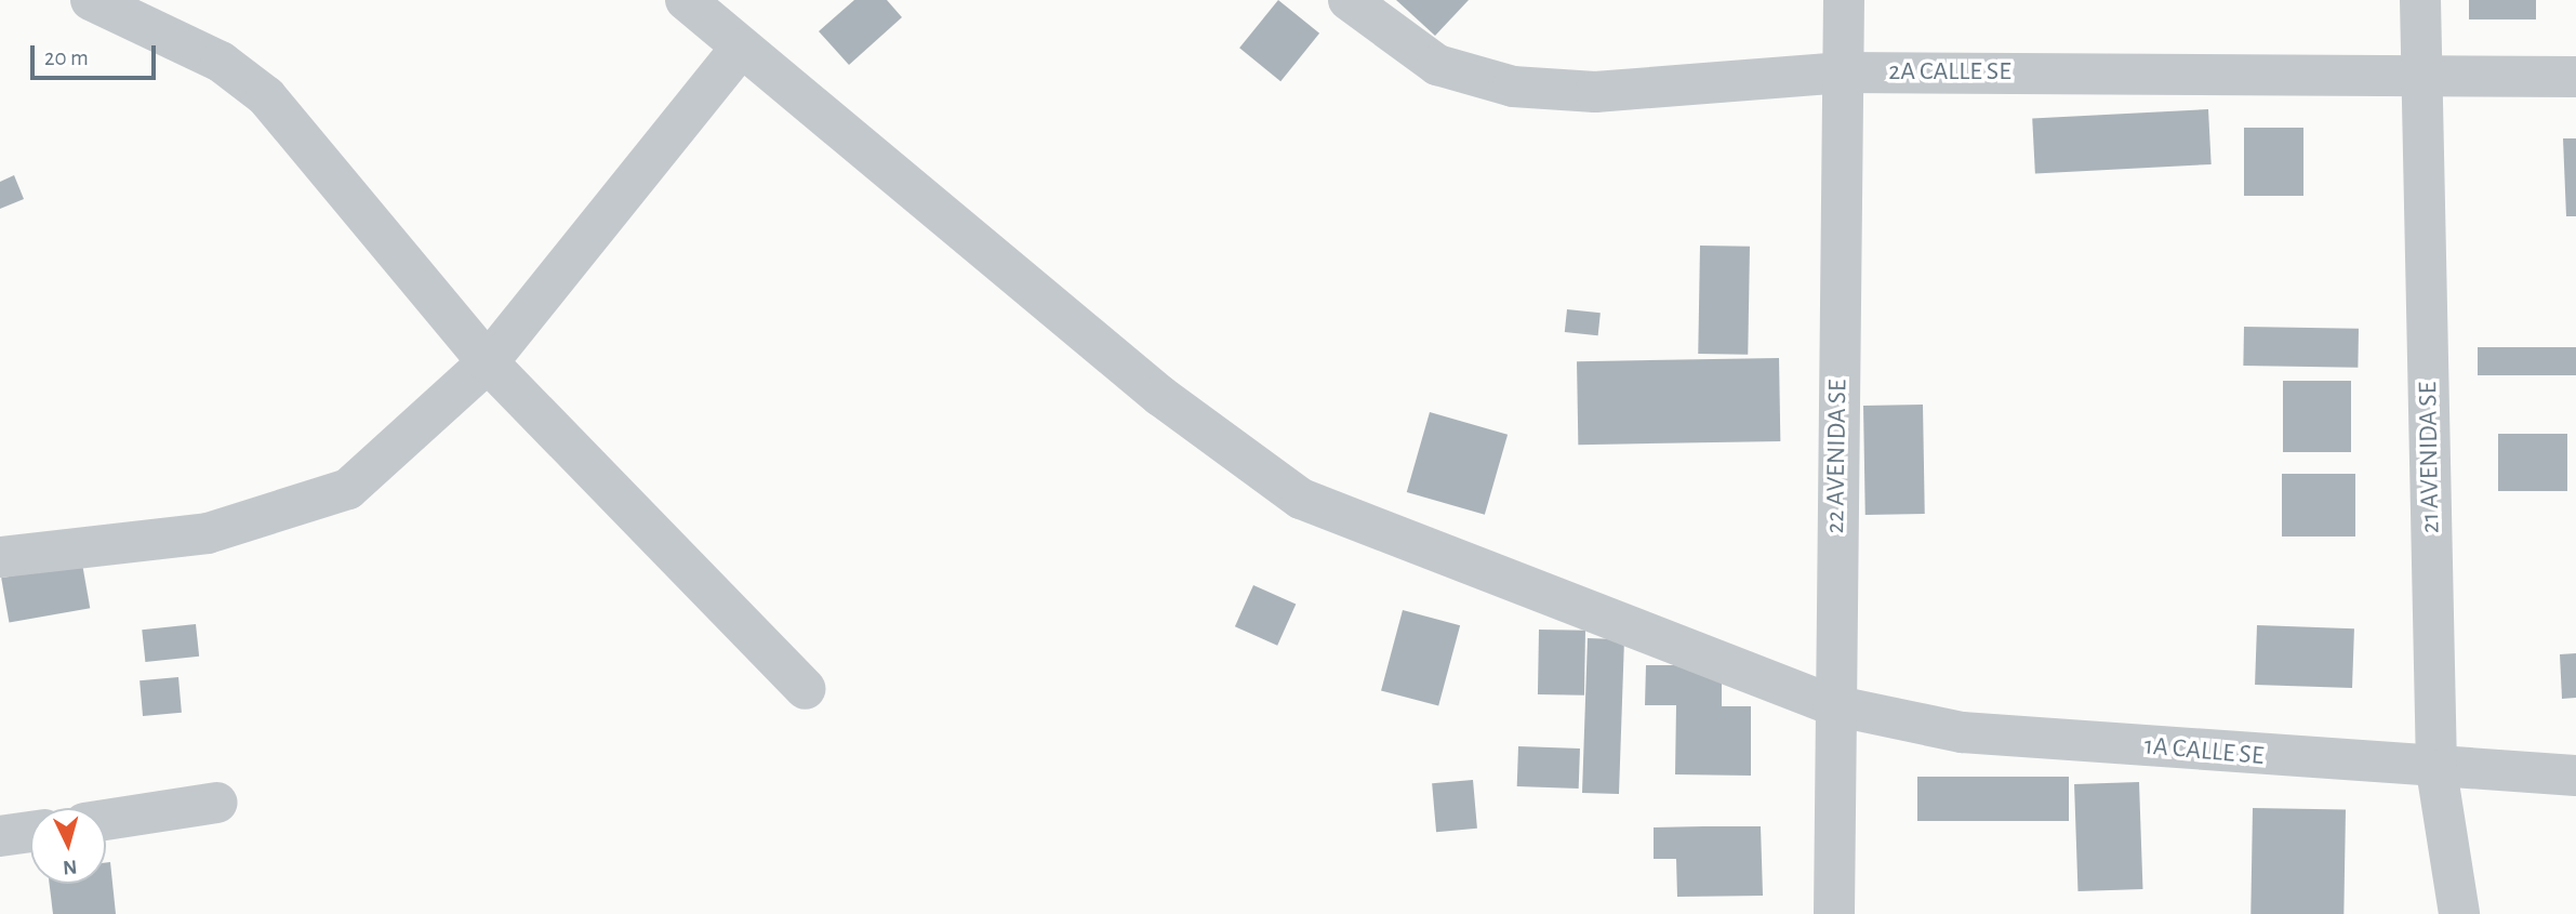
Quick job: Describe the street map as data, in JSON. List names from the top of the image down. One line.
{"streets":{"street":["2A CALLE SE","22 AVENIDA SE","21 AVENIDA SE","1A CALLE SE"]},"crossings":[["2A CALLE SE","22 AVENIDA SE"],["2A CALLE SE","21 AVENIDA SE"],["22 AVENIDA SE","1A CALLE SE"],["21 AVENIDA SE","1A CALLE SE"]],"scale_bar":"20 m","north":"bottom"}
